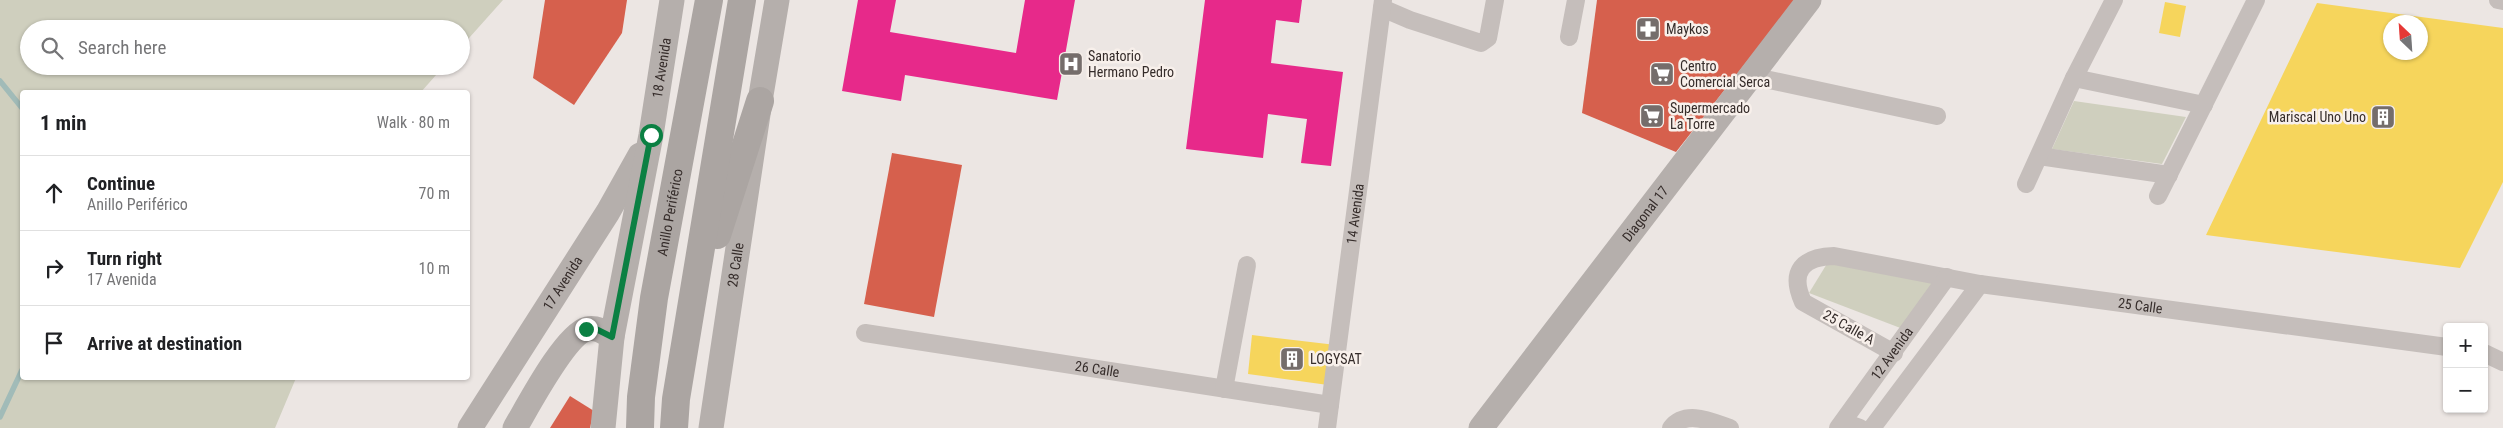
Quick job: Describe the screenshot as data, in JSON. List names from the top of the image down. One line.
{"streets":{"highway":["Anillo Periférico"],"street":["18 Avenida","14 Avenida","Diagonal 17","28 Calle","17 Avenida","25 Calle","25 Calle A","12 Avenida","26 Calle"]},"crossings":[["18 Avenida","17 Avenida"],["14 Avenida","26 Calle"],["25 Calle","25 Calle A"],["25 Calle","12 Avenida"],["25 Calle A","12 Avenida"]],"places":{"pharmacy":["Maykos"],"hospital":["Sanatorio Hermano Pedro"],"supermarket":["Centro Comercial Serca","Supermercado La Torre"],"building":["Mariscal Uno Uno","LOGYSAT"]},"north":"top left","page":{"search":"Search here","heading":["1 min","Walk · 80 m"],"list":[["Continue","Anillo Periférico","70 m"],["Turn right","17 Avenida","10 m"],"Arrive at destination"],"map_buttons":["+","−"]}}
